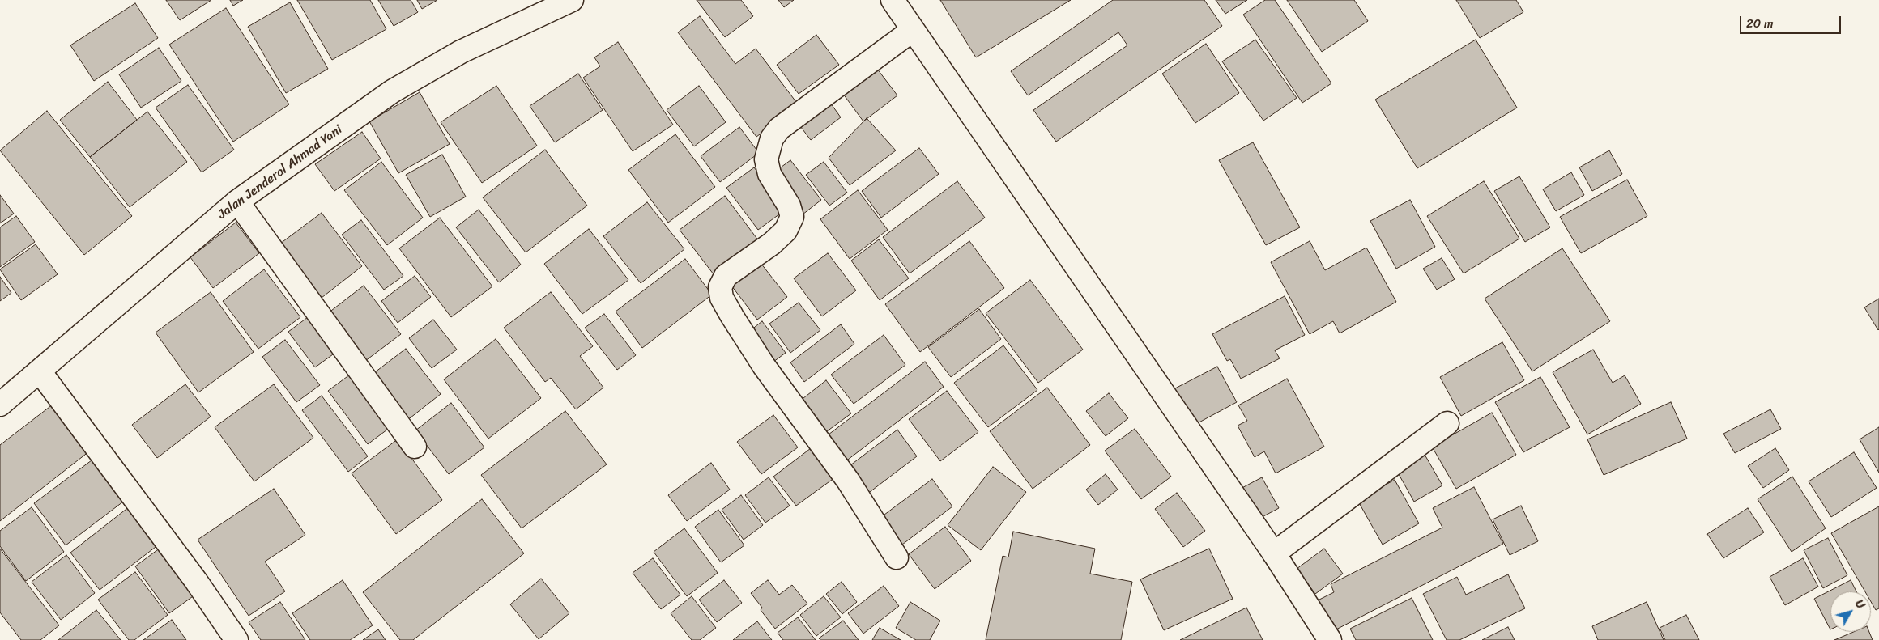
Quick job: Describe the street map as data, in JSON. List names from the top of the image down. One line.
{"streets":{"main road":["Jalan Jenderal Ahmad Yani"]},"scale_bar":"20 m","north":"top right"}
